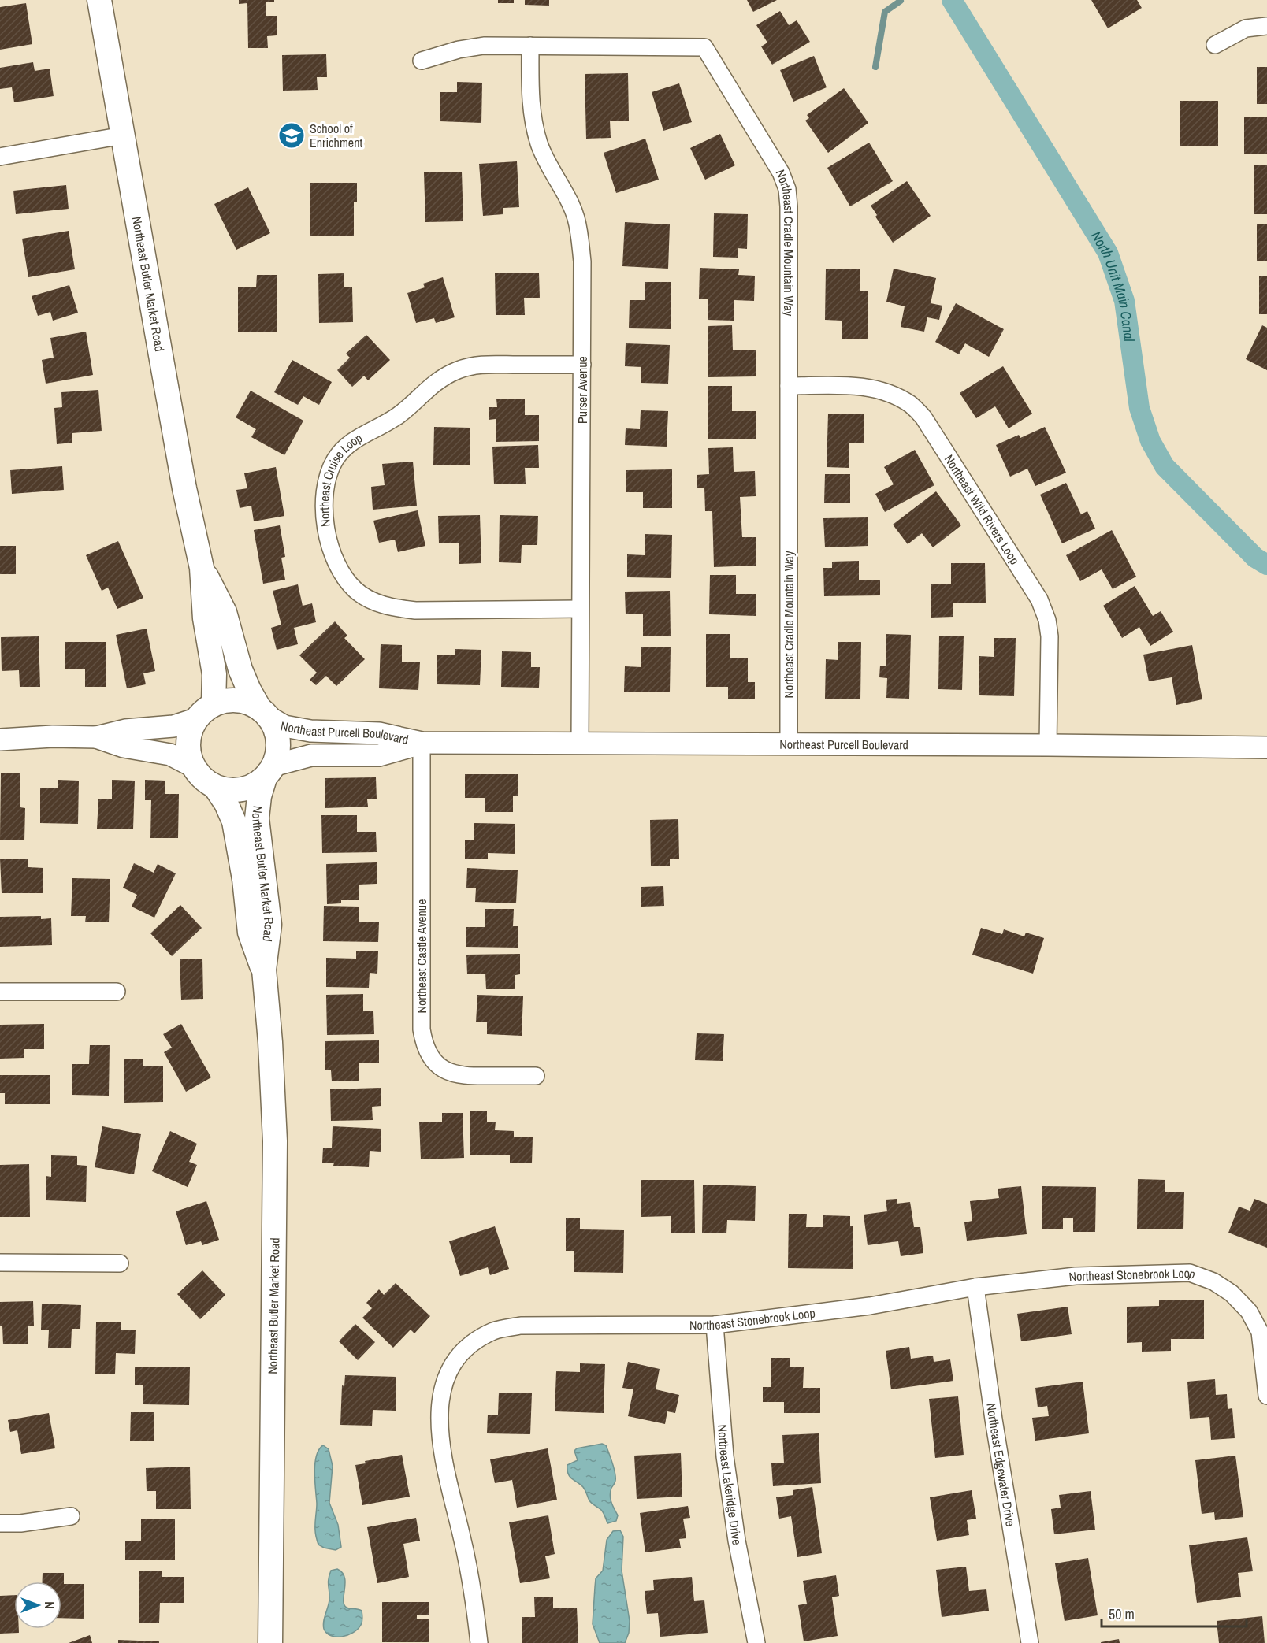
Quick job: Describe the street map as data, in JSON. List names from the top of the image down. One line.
{"streets":{"main road":["Northeast Butler Market Road"],"street":["Northeast Cradle Mountain Way","Purser Avenue","Northeast Cruise Loop","Northeast Wild Rivers Loop","Northeast Purcell Boulevard","Northeast Castle Avenue","Northeast Stonebrook Loop","Northeast Edgewater Drive","Northeast Lakeridge Drive"]},"crossings":[["Northeast Cradle Mountain Way","Purser Avenue"],["Northeast Cradle Mountain Way","Northeast Wild Rivers Loop"],["Northeast Cradle Mountain Way","Northeast Purcell Boulevard"],["Northeast Butler Market Road","Northeast Purcell Boulevard"],["Purser Avenue","Northeast Cruise Loop"],["Purser Avenue","Northeast Purcell Boulevard"],["Northeast Wild Rivers Loop","Northeast Purcell Boulevard"],["Northeast Purcell Boulevard","Northeast Castle Avenue"],["Northeast Stonebrook Loop","Northeast Edgewater Drive"],["Northeast Stonebrook Loop","Northeast Lakeridge Drive"]],"water":["North Unit Main Canal"],"places":{"school or university":["School of Enrichment"]},"scale_bar":"50 m","north":"right"}
